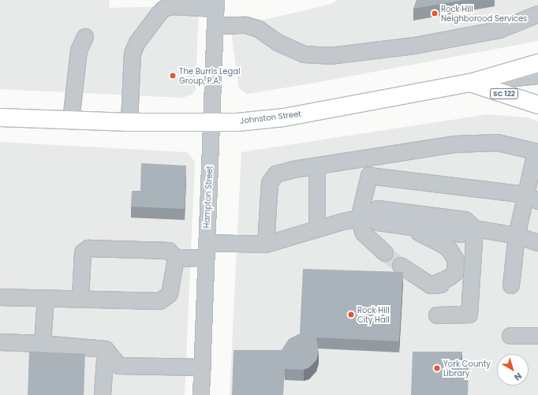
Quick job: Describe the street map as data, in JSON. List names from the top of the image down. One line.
{"streets":{"main road":["SC 122","Johnston Street"],"street":["Hampton Street"]},"crossings":[["SC 122","Johnston Street"],["Johnston Street","Hampton Street"]],"places":["Rock Hill Neighborood Services","The Burris Legal Group, P.A.","Rock Hill City Hall","York County Library"],"north":"bottom right"}
